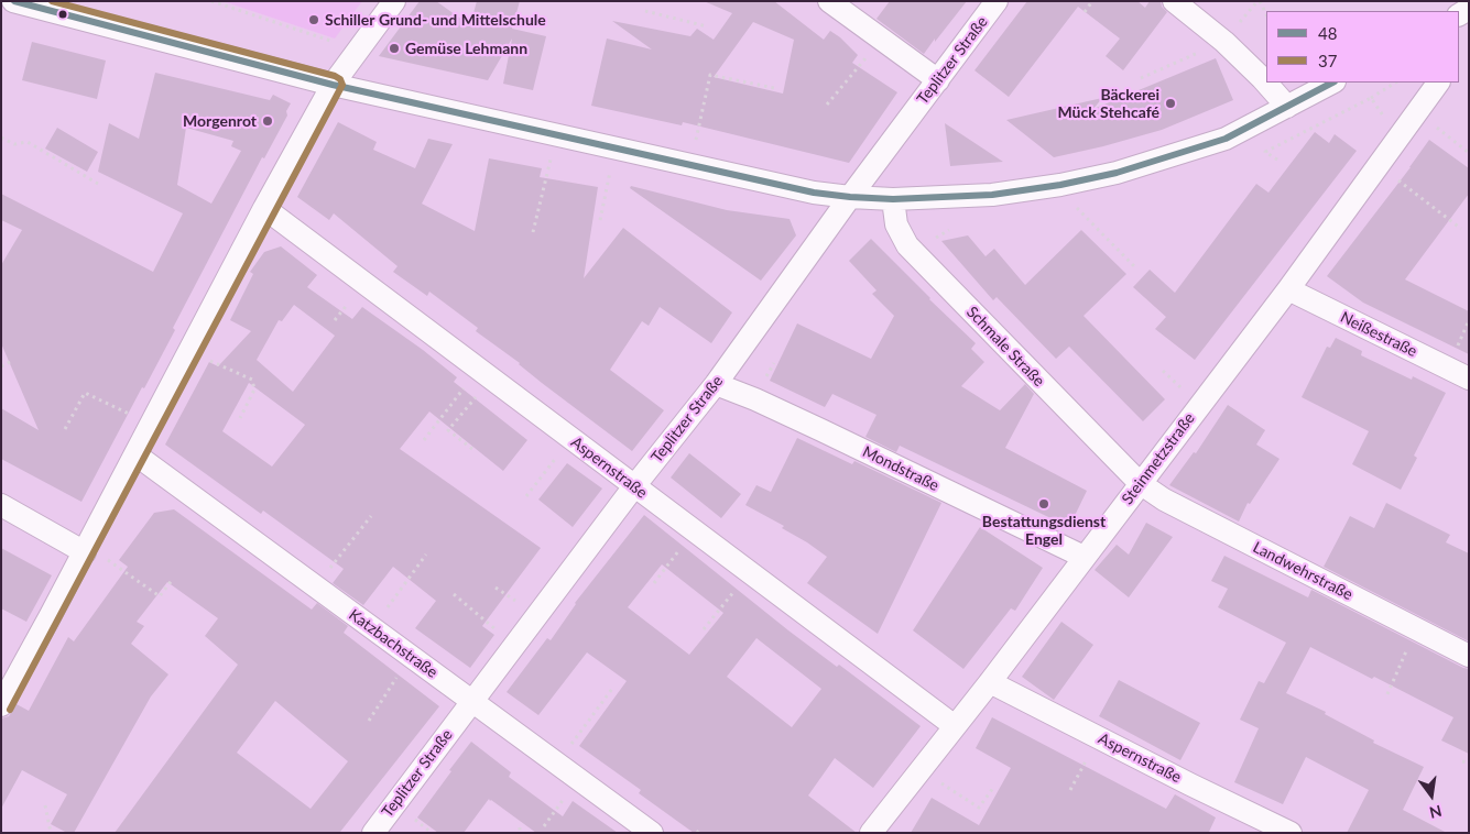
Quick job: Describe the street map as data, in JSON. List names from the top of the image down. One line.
{"streets":{"street":["Teplitzer Straße","Neißestraße","Schmale Straße","Steinmetzstraße","Aspernstraße","Mondstraße","Landwehrstraße","Katzbachstraße"]},"crossings":[["Teplitzer Straße","Aspernstraße"],["Teplitzer Straße","Mondstraße"],["Teplitzer Straße","Katzbachstraße"],["Neißestraße","Steinmetzstraße"],["Schmale Straße","Steinmetzstraße"],["Schmale Straße","Landwehrstraße"],["Steinmetzstraße","Aspernstraße"],["Steinmetzstraße","Mondstraße"],["Steinmetzstraße","Landwehrstraße"]],"places":["Schiller Grund- und Mittelschule","Gemüse Lehmann","Bäckerei Mück Stehcafé","Morgenrot","Bestattungsdienst Engel"],"lines":["transit line 48","transit line 37"],"legend":["48","37"],"north":"bottom"}
